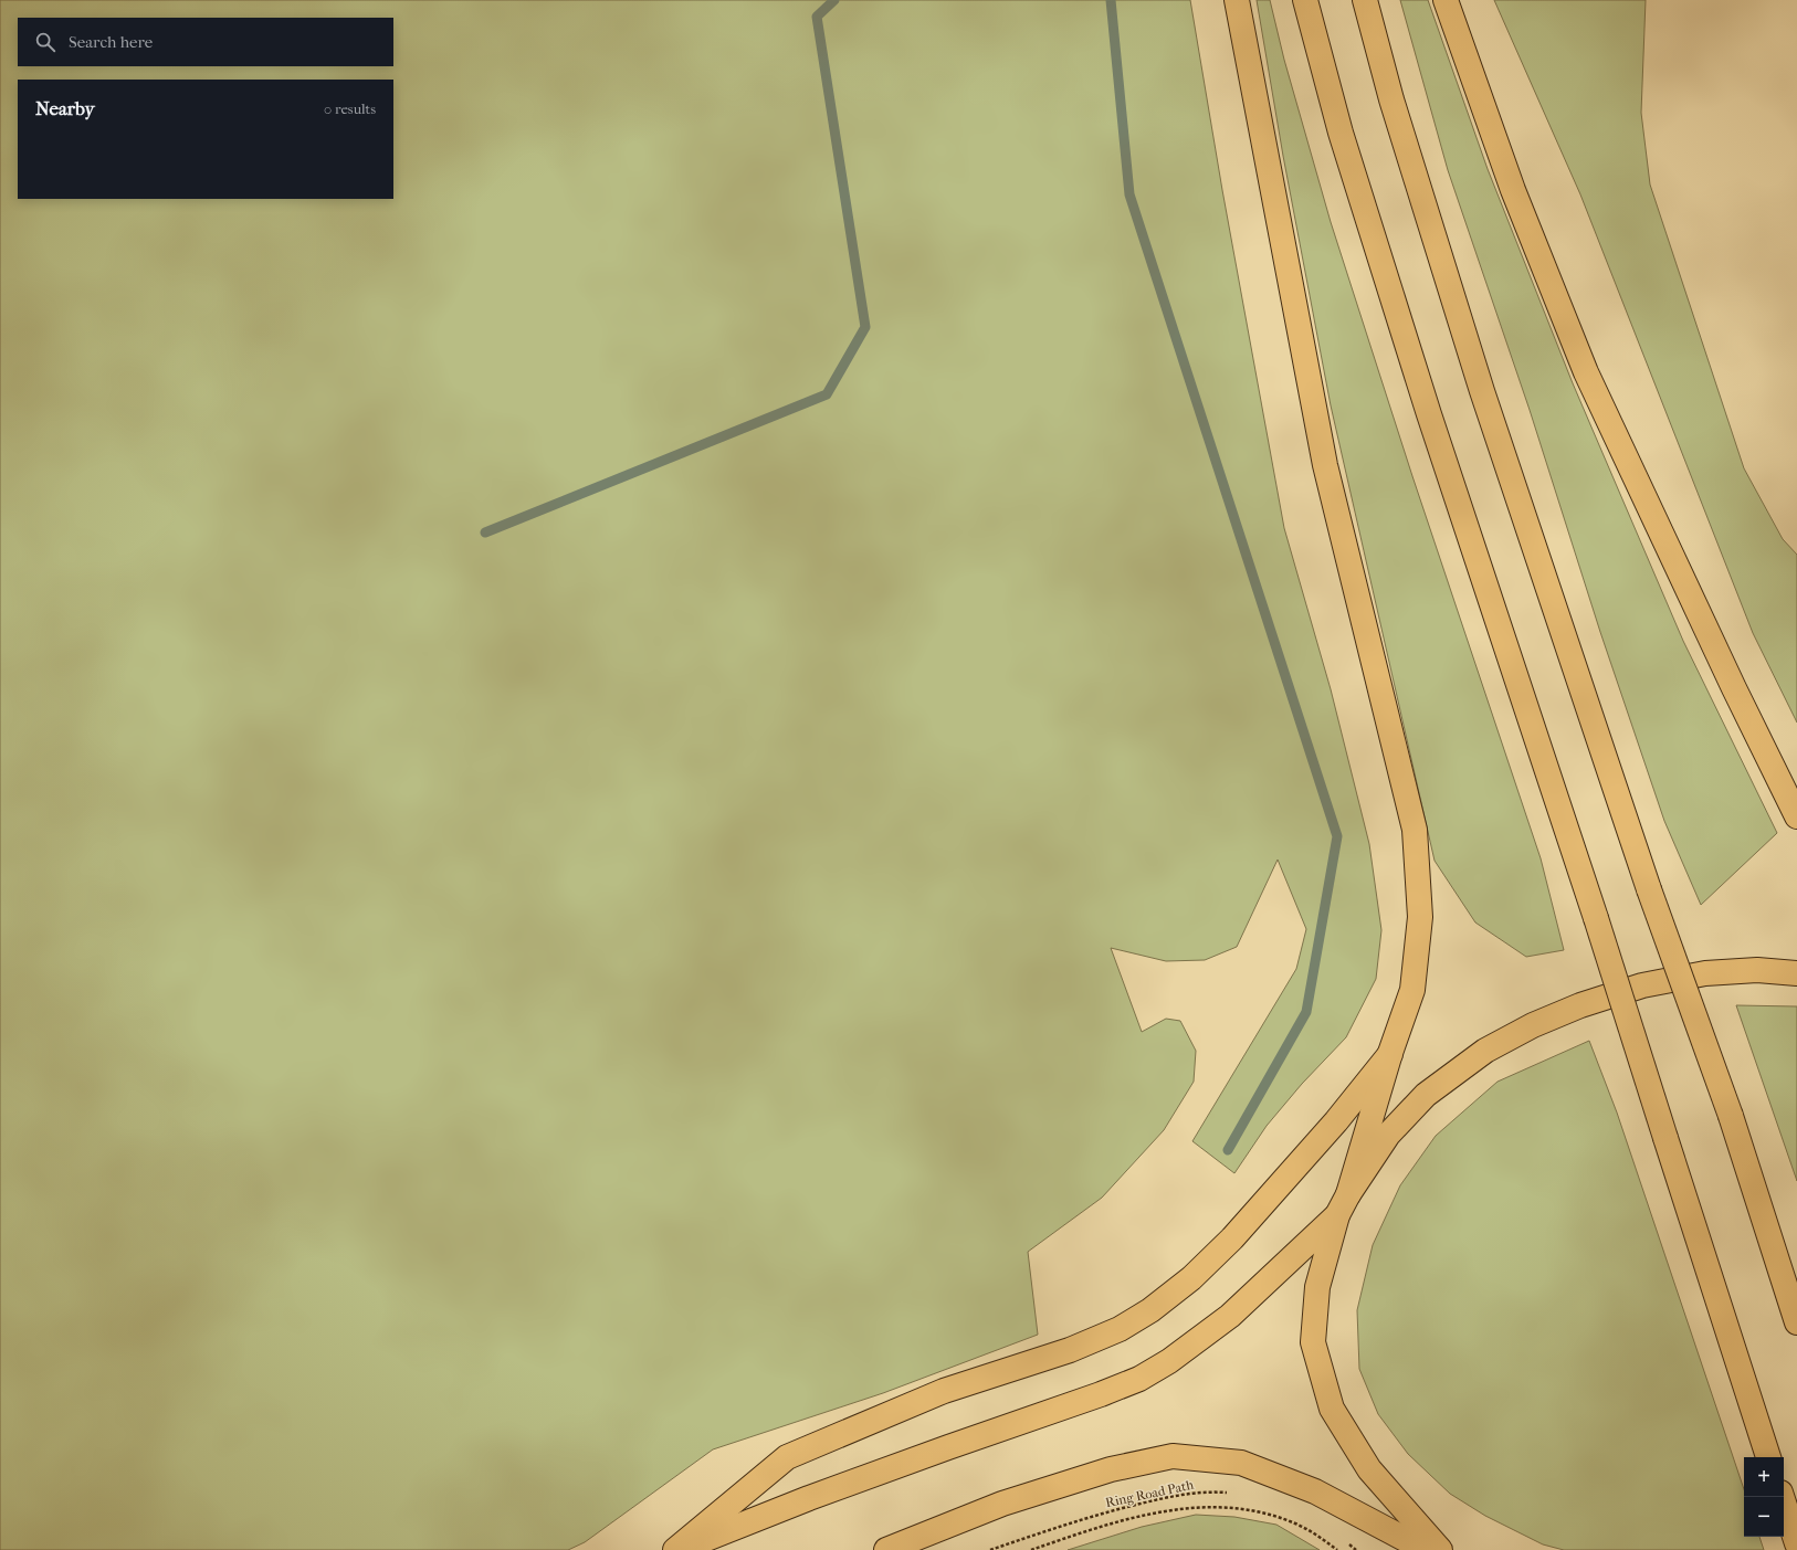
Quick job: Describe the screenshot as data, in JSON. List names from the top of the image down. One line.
{"streets":{"path":["Ring Road Path"]},"page":{"search":"Search here","heading":["Nearby","0 results"],"map_buttons":["+","−"]}}
